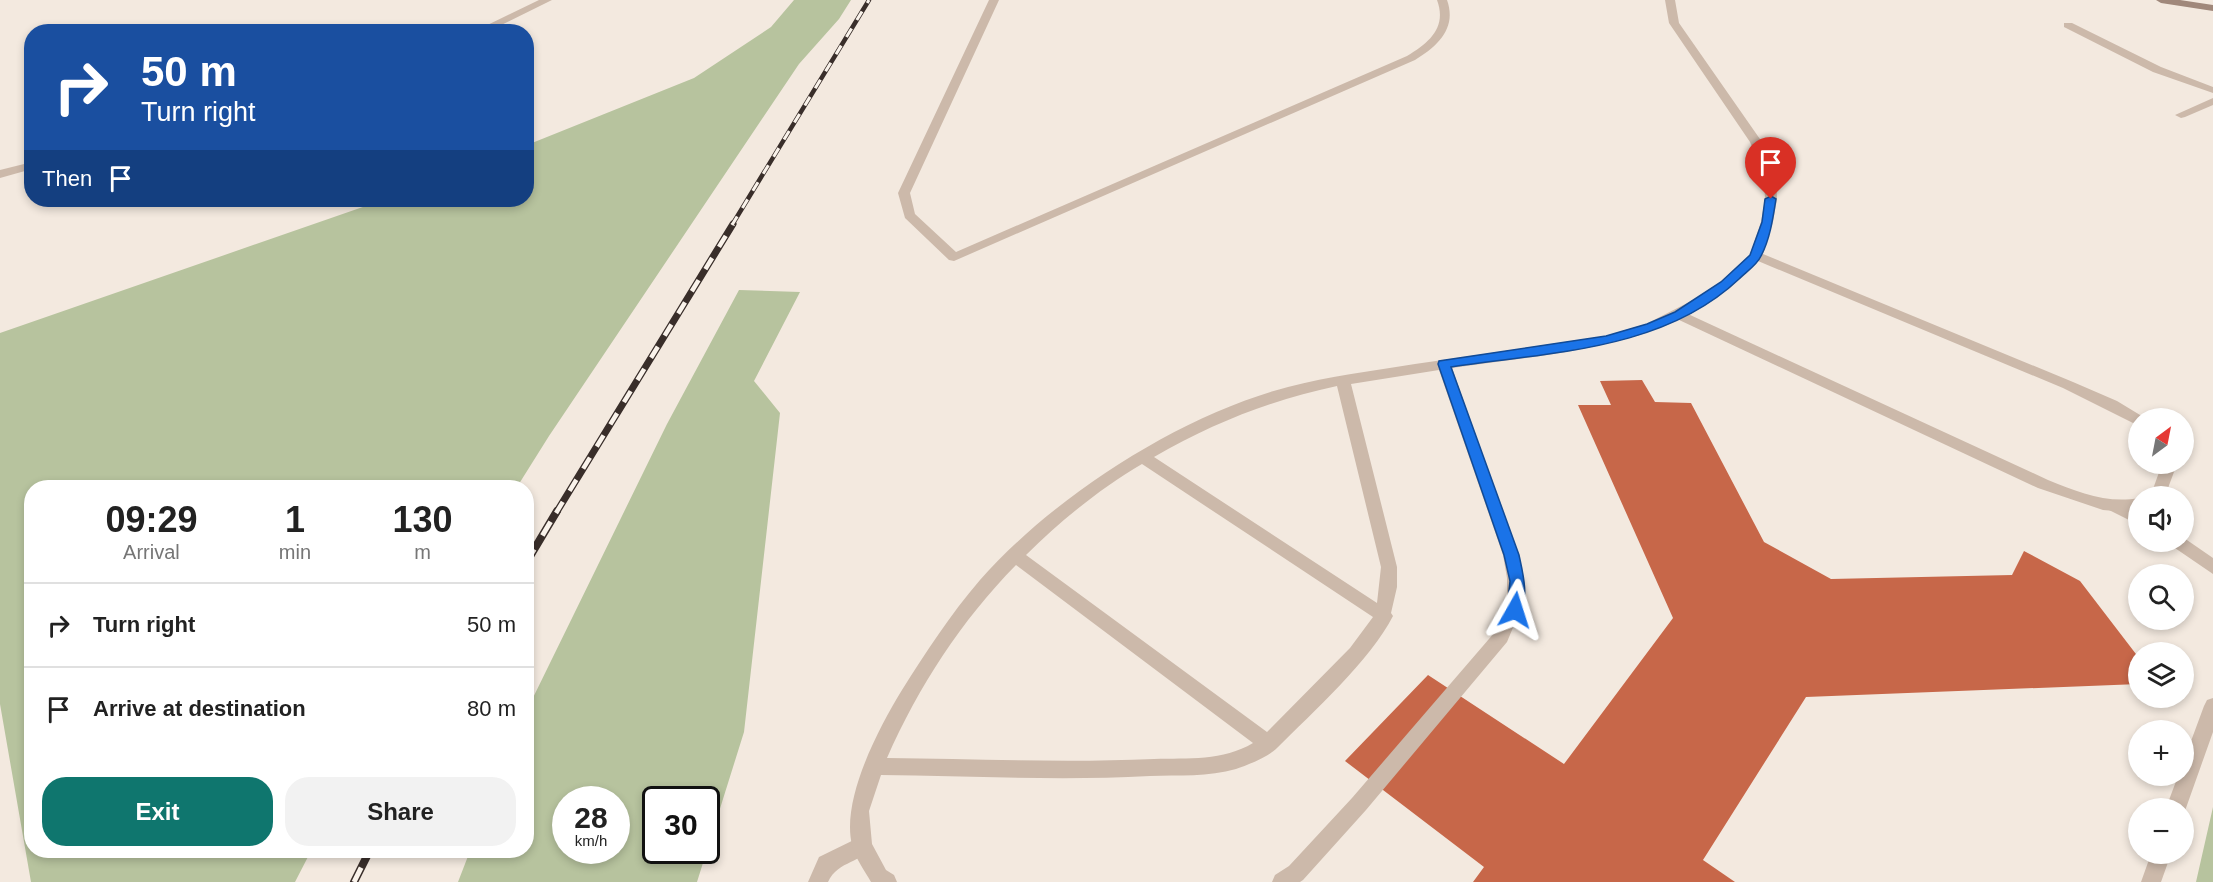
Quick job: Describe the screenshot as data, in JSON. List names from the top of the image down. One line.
{"north":"top right","page":{"turn":["50 m","Turn right"],"then":"Then","map_buttons":["+","−"],"eta":["09:29","Arrival","1","min","130","m"],"list":[{"name":"Turn right","value":"50 m"},{"name":"Arrive at destination","value":"80 m"}],"buttons":["Exit","Share"],"speed":"28 km/h","limit":"30"}}
